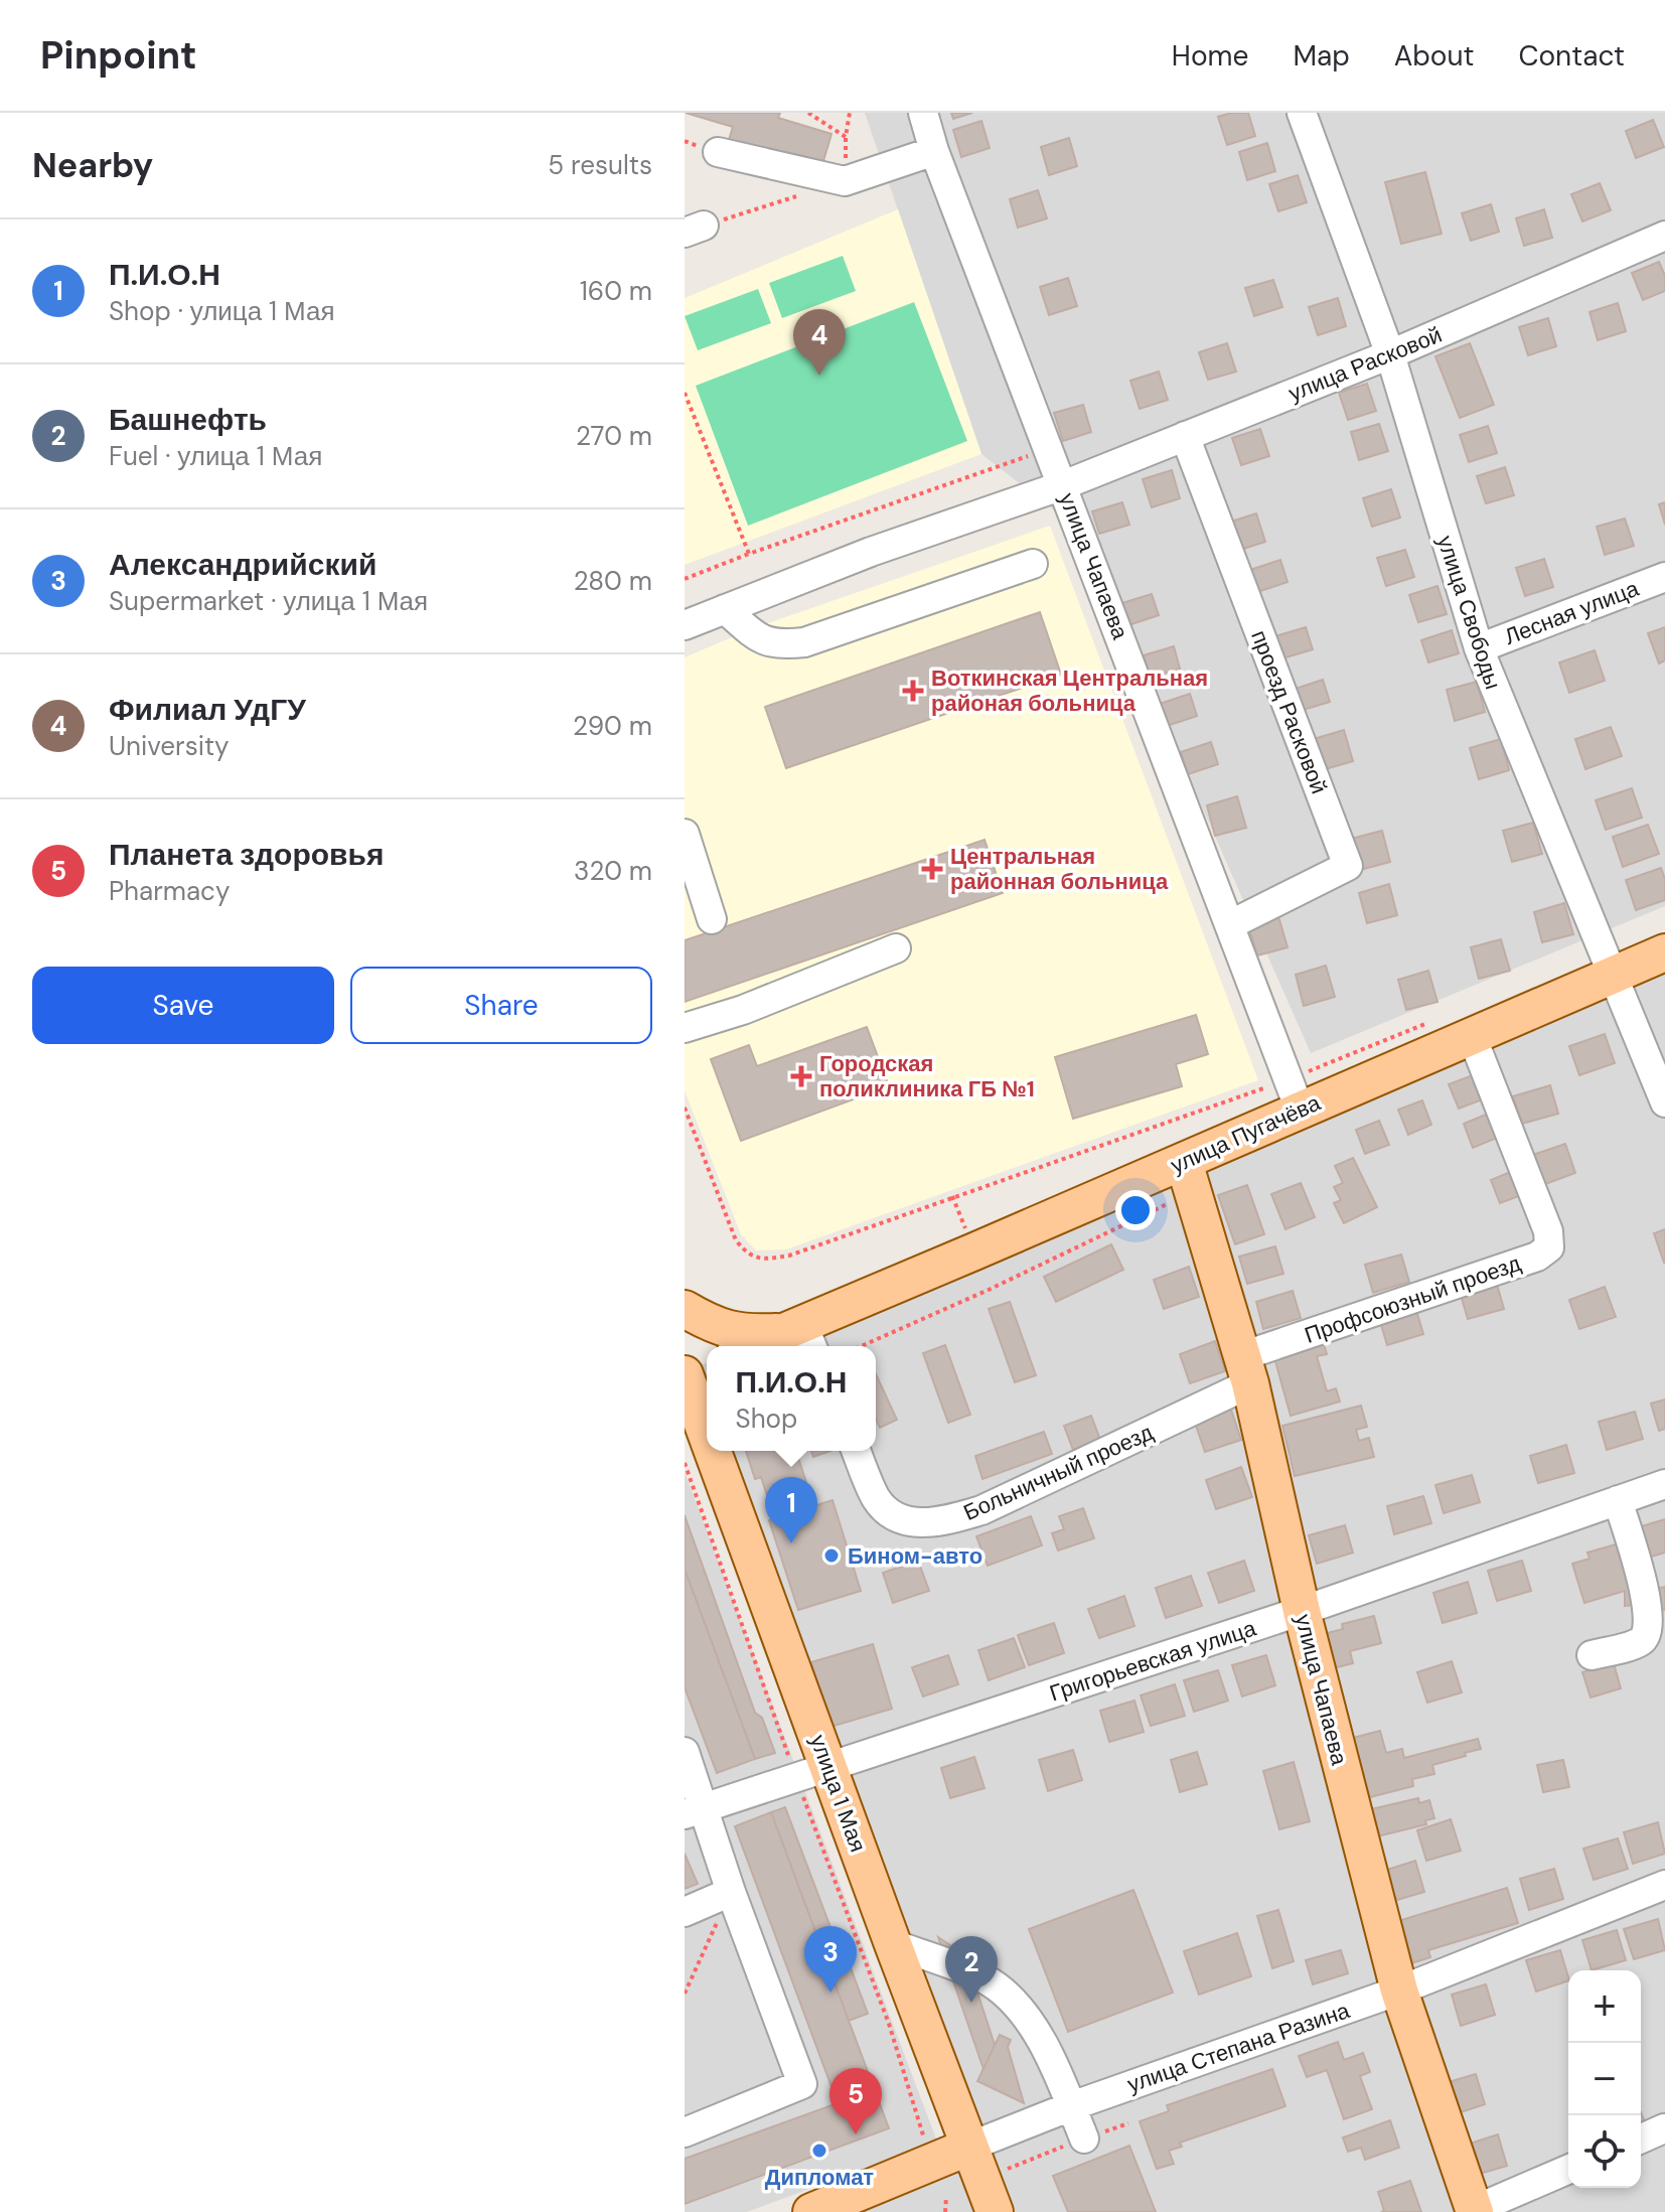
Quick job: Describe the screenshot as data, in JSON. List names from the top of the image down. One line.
{"streets":{"main road":["улица Чапаева","улица Пугачёва","улица 1 Мая","улица Степана Разина"],"street":["улица Расковой","улица Свободы","Лесная улица","проезд Расковой","Профсоюзный проезд","Больничный проезд","Григорьевская улица"]},"crossings":[["улица Расковой","улица Чапаева"],["улица Расковой","улица Свободы"],["улица Расковой","проезд Расковой"],["улица Чапаева","проезд Расковой"],["улица Чапаева","улица Пугачёва"],["улица Чапаева","Профсоюзный проезд"],["улица Чапаева","Больничный проезд"],["улица Чапаева","Григорьевская улица"],["улица Чапаева","улица Степана Разина"],["улица Свободы","Лесная улица"],["улица Свободы","улица Пугачёва"],["улица Пугачёва","Профсоюзный проезд"],["Профсоюзный проезд","Больничный проезд"],["Григорьевская улица","улица 1 Мая"],["улица 1 Мая","улица Степана Разина"]],"places":{"health":["Воткинская Центральная районая больница","Центральная районная больница","Городская поликлиника ГБ №1"],"other":["Бином-авто","Дипломат"]},"page":{"header":"Pinpoint","nav":["Home","Map","About","Contact"],"heading":["Nearby","5 results"],"list":[{"mark":"1","name":"П.И.О.Н","note":"Shop · улица 1 Мая","value":"160 m"},{"mark":"2","name":"Башнефть","note":"Fuel · улица 1 Мая","value":"270 m"},{"mark":"3","name":"Александрийский","note":"Supermarket · улица 1 Мая","value":"280 m"},{"mark":"4","name":"Филиал УдГУ","note":"University","value":"290 m"},{"mark":"5","name":"Планета здоровья","note":"Pharmacy","value":"320 m"}],"pins":["4","1","3","2","5"],"buttons":["Save","Share"],"popup":["П.И.О.Н","Shop"],"map_buttons":["+","−"]}}
